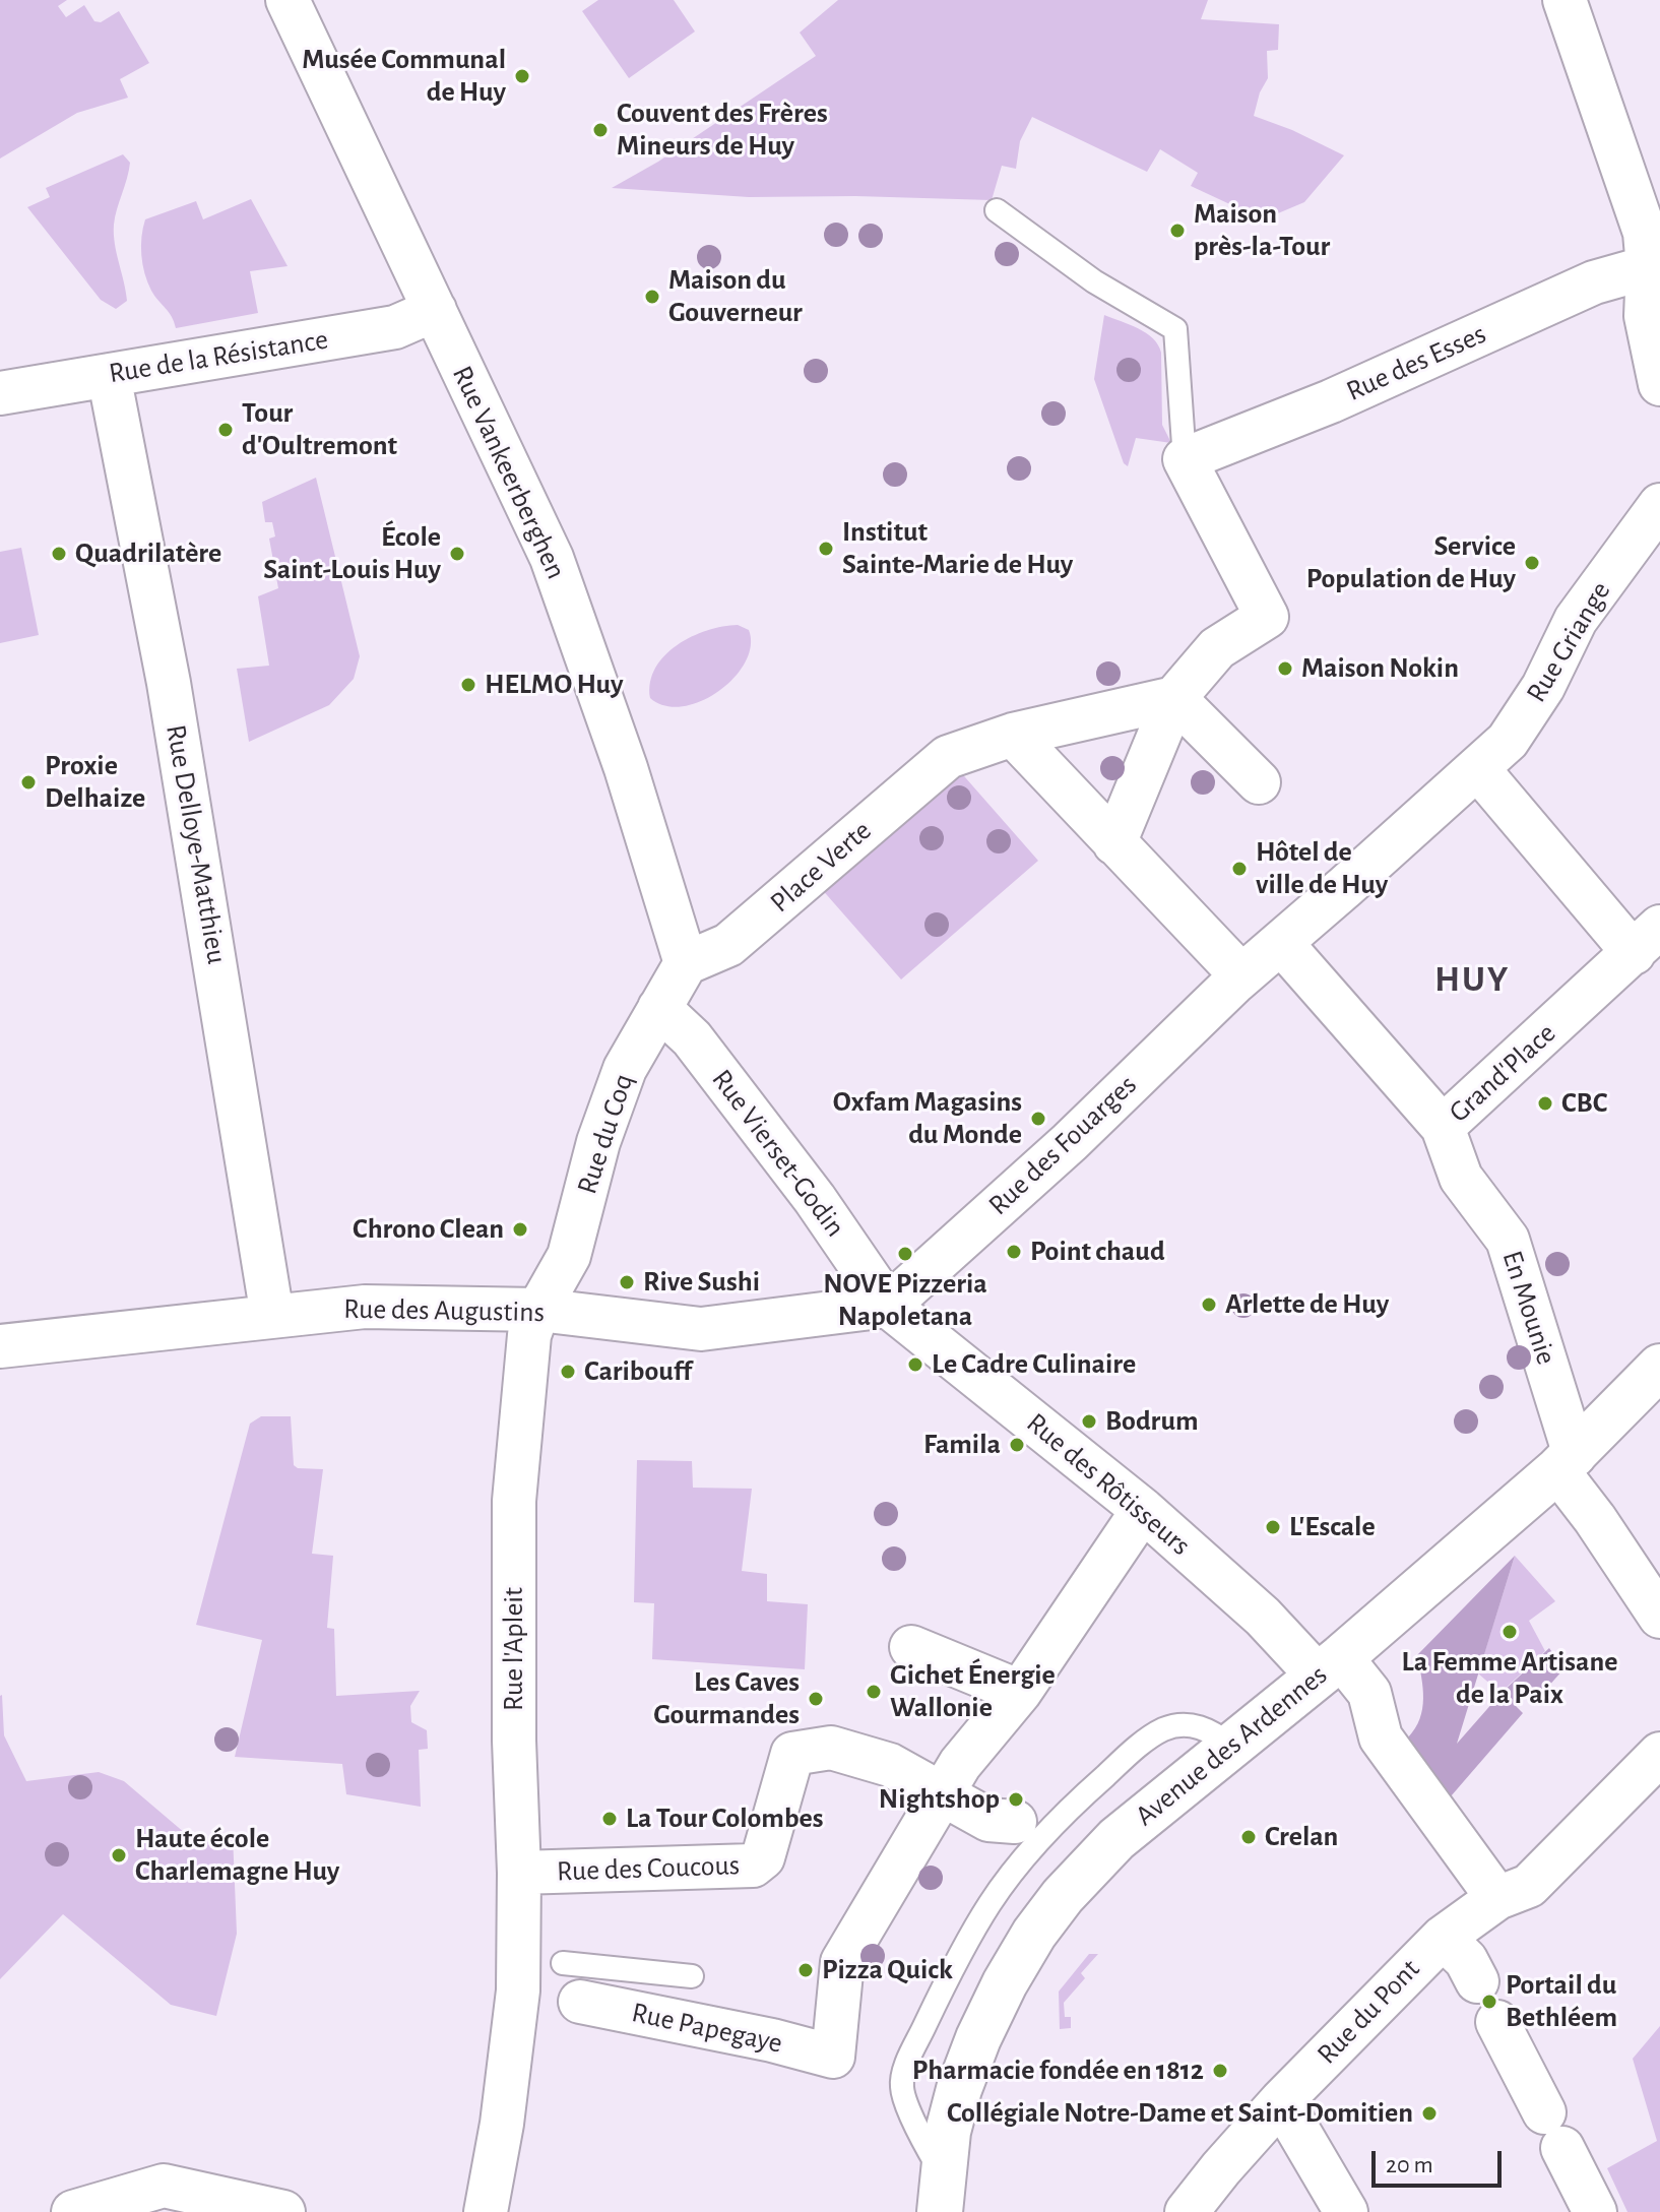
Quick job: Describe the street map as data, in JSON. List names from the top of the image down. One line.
{"streets":{"main road":["Avenue des Ardennes"],"street":["Rue de la Résistance","Rue des Esses","Rue Vankeerberghen","Rue Griange","Rue Delloye-Matthieu","Place Verte","Grand'Place","Rue du Coq","Rue des Fouarges","Rue Vierset-Godin","En Mounie","Rue des Augustins","Rue des Rôtisseurs","Rue l'Apleit","Rue des Coucous","Rue du Pont","Rue Papegaye"]},"crossings":[["Rue de la Résistance","Rue Vankeerberghen"],["Rue de la Résistance","Rue Delloye-Matthieu"],["Rue Vankeerberghen","Place Verte"],["Rue Vankeerberghen","Rue du Coq"],["Rue Griange","Grand'Place"],["Rue Delloye-Matthieu","Rue des Augustins"],["Place Verte","Rue du Coq"],["Grand'Place","En Mounie"],["Rue du Coq","Rue Vierset-Godin"],["Rue du Coq","Rue des Augustins"],["Rue du Coq","Rue l'Apleit"],["Rue des Fouarges","Rue Vierset-Godin"],["Rue des Fouarges","Rue des Augustins"],["Rue des Fouarges","Rue des Rôtisseurs"],["Rue Vierset-Godin","Rue des Augustins"],["Rue Vierset-Godin","Rue des Rôtisseurs"],["En Mounie","Avenue des Ardennes"],["Rue des Augustins","Rue des Rôtisseurs"],["Rue des Augustins","Rue l'Apleit"],["Rue des Rôtisseurs","Avenue des Ardennes"],["Rue des Rôtisseurs","Rue du Pont"],["Rue l'Apleit","Rue des Coucous"],["Rue l'Apleit","Rue Papegaye"],["Rue des Coucous","Rue Papegaye"]],"districts":["HUY"],"places":["Musée Communal de Huy","Couvent des Frères Mineurs de Huy","Maison près-la-Tour","Maison du Gouverneur","Tour d'Oultremont","Institut Sainte-Marie de Huy","Quadrilatère","École Saint-Louis Huy","Service Population de Huy","Maison Nokin","HELMO Huy","Proxie Delhaize","Hôtel de ville de Huy","CBC","Oxfam Magasins du Monde","Chrono Clean","Point chaud","NOVE Pizzeria Napoletana","Rive Sushi","Arlette de Huy","Le Cadre Culinaire","Caribouff","Bodrum","Famila","L'Escale","La Femme Artisane de la Paix","Gichet Énergie Wallonie","Les Caves Gourmandes","Nightshop","La Tour Colombes","Crelan","Haute école Charlemagne Huy","Pizza Quick","Portail du Bethléem","Pharmacie fondée en 1812","Collégiale Notre-Dame et Saint-Domitien"],"scale_bar":"20 m"}
